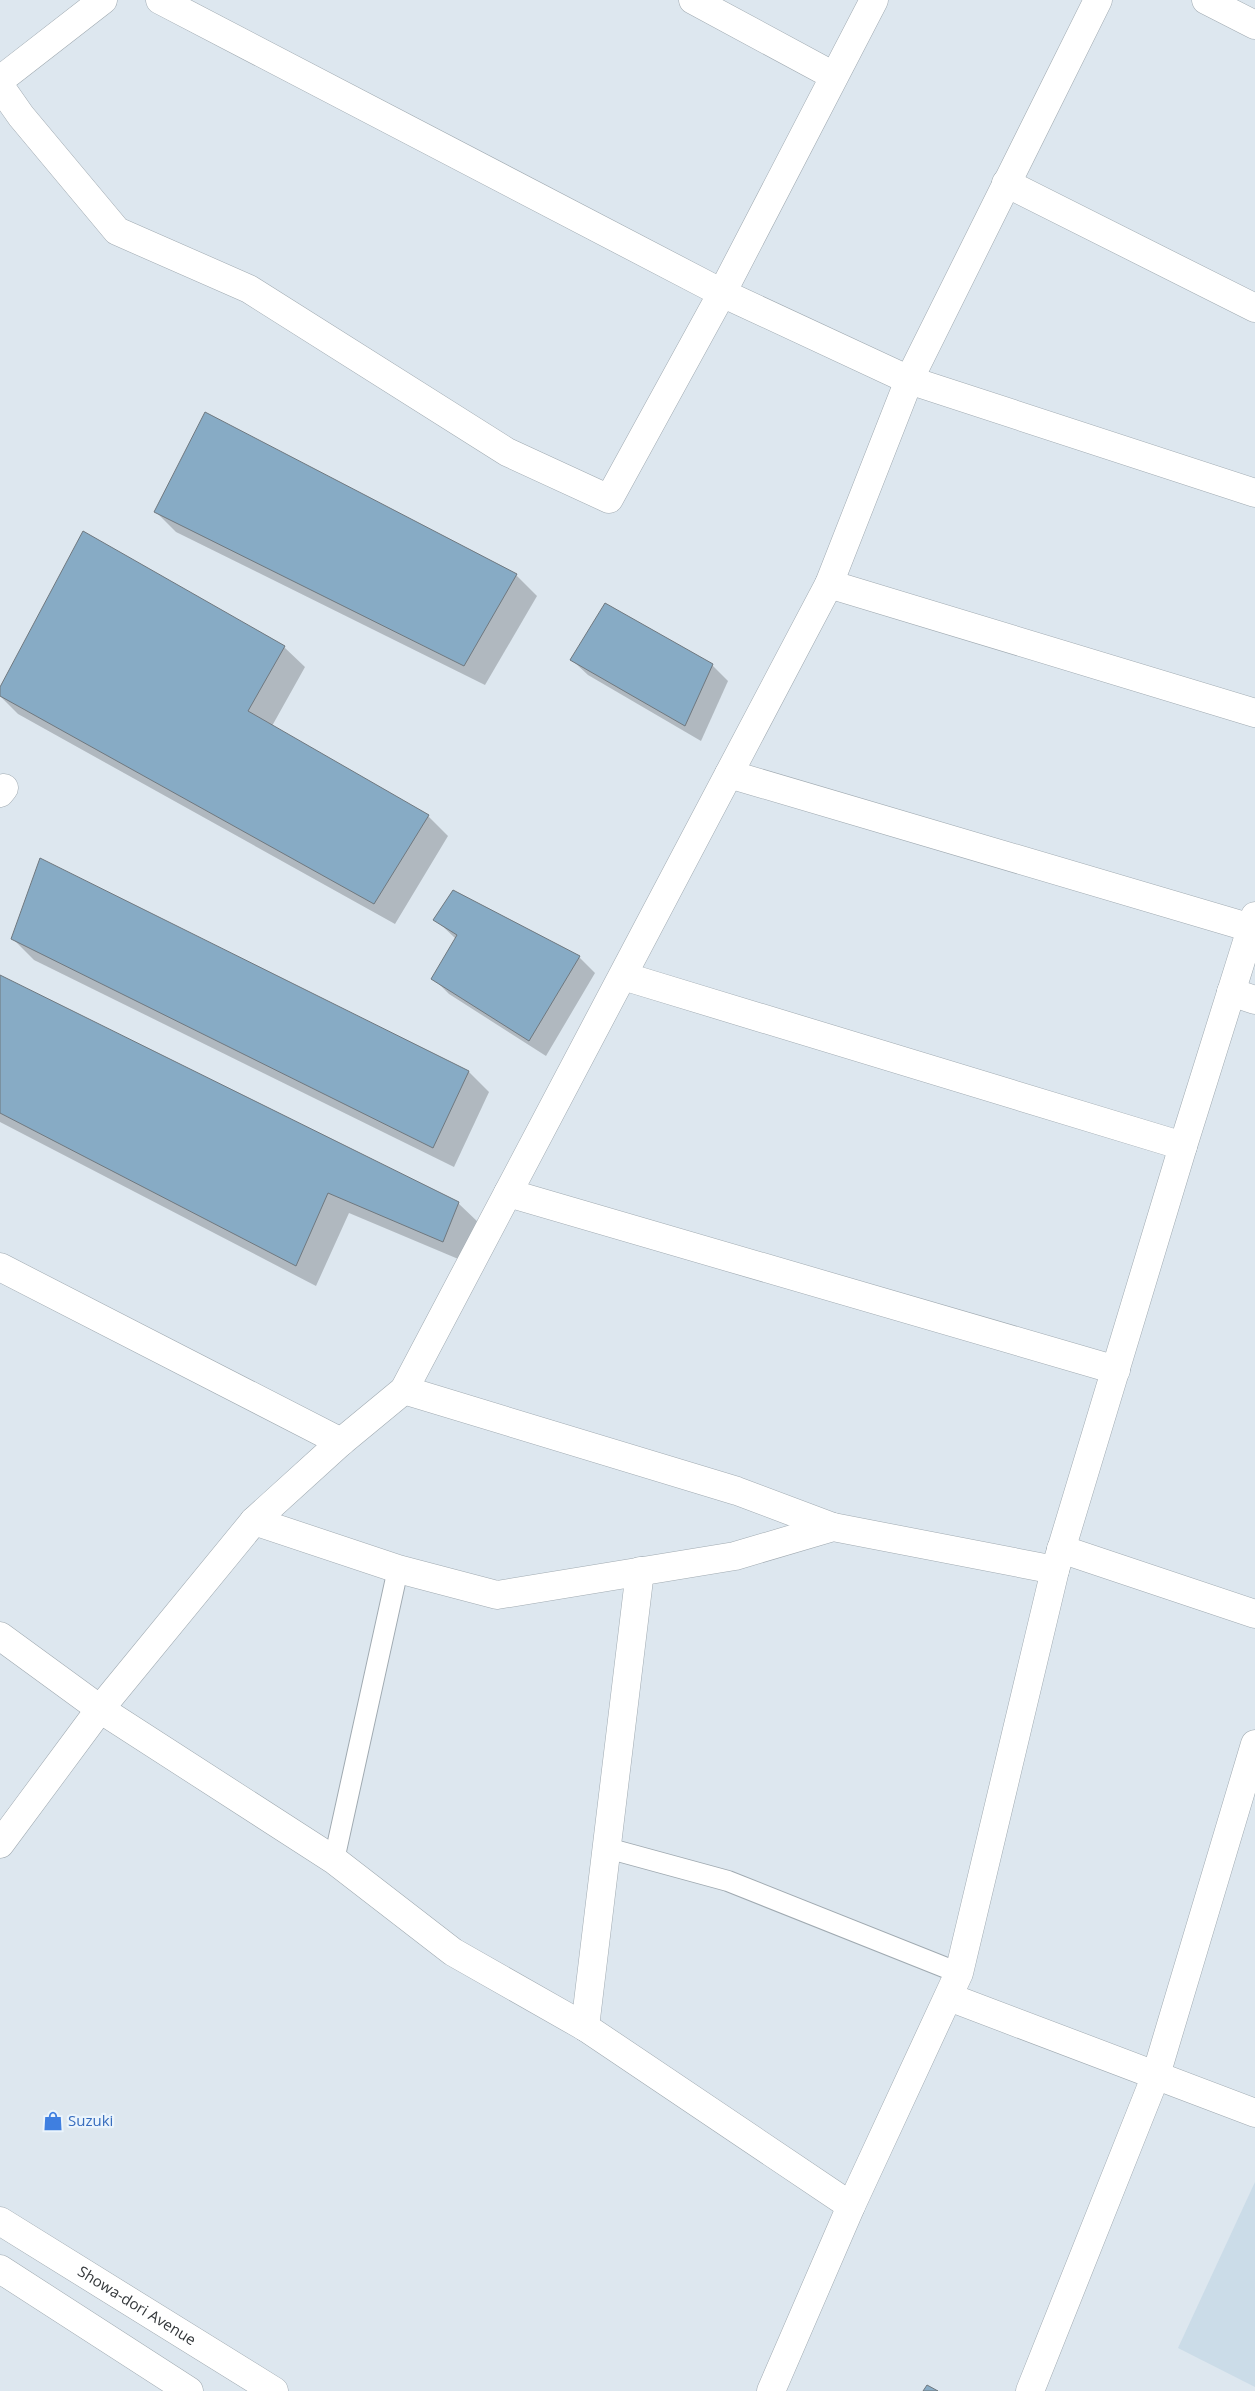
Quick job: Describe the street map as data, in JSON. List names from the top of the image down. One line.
{"streets":{"street":["Showa-dori Avenue"]},"places":{"shop":["Suzuki"]}}
